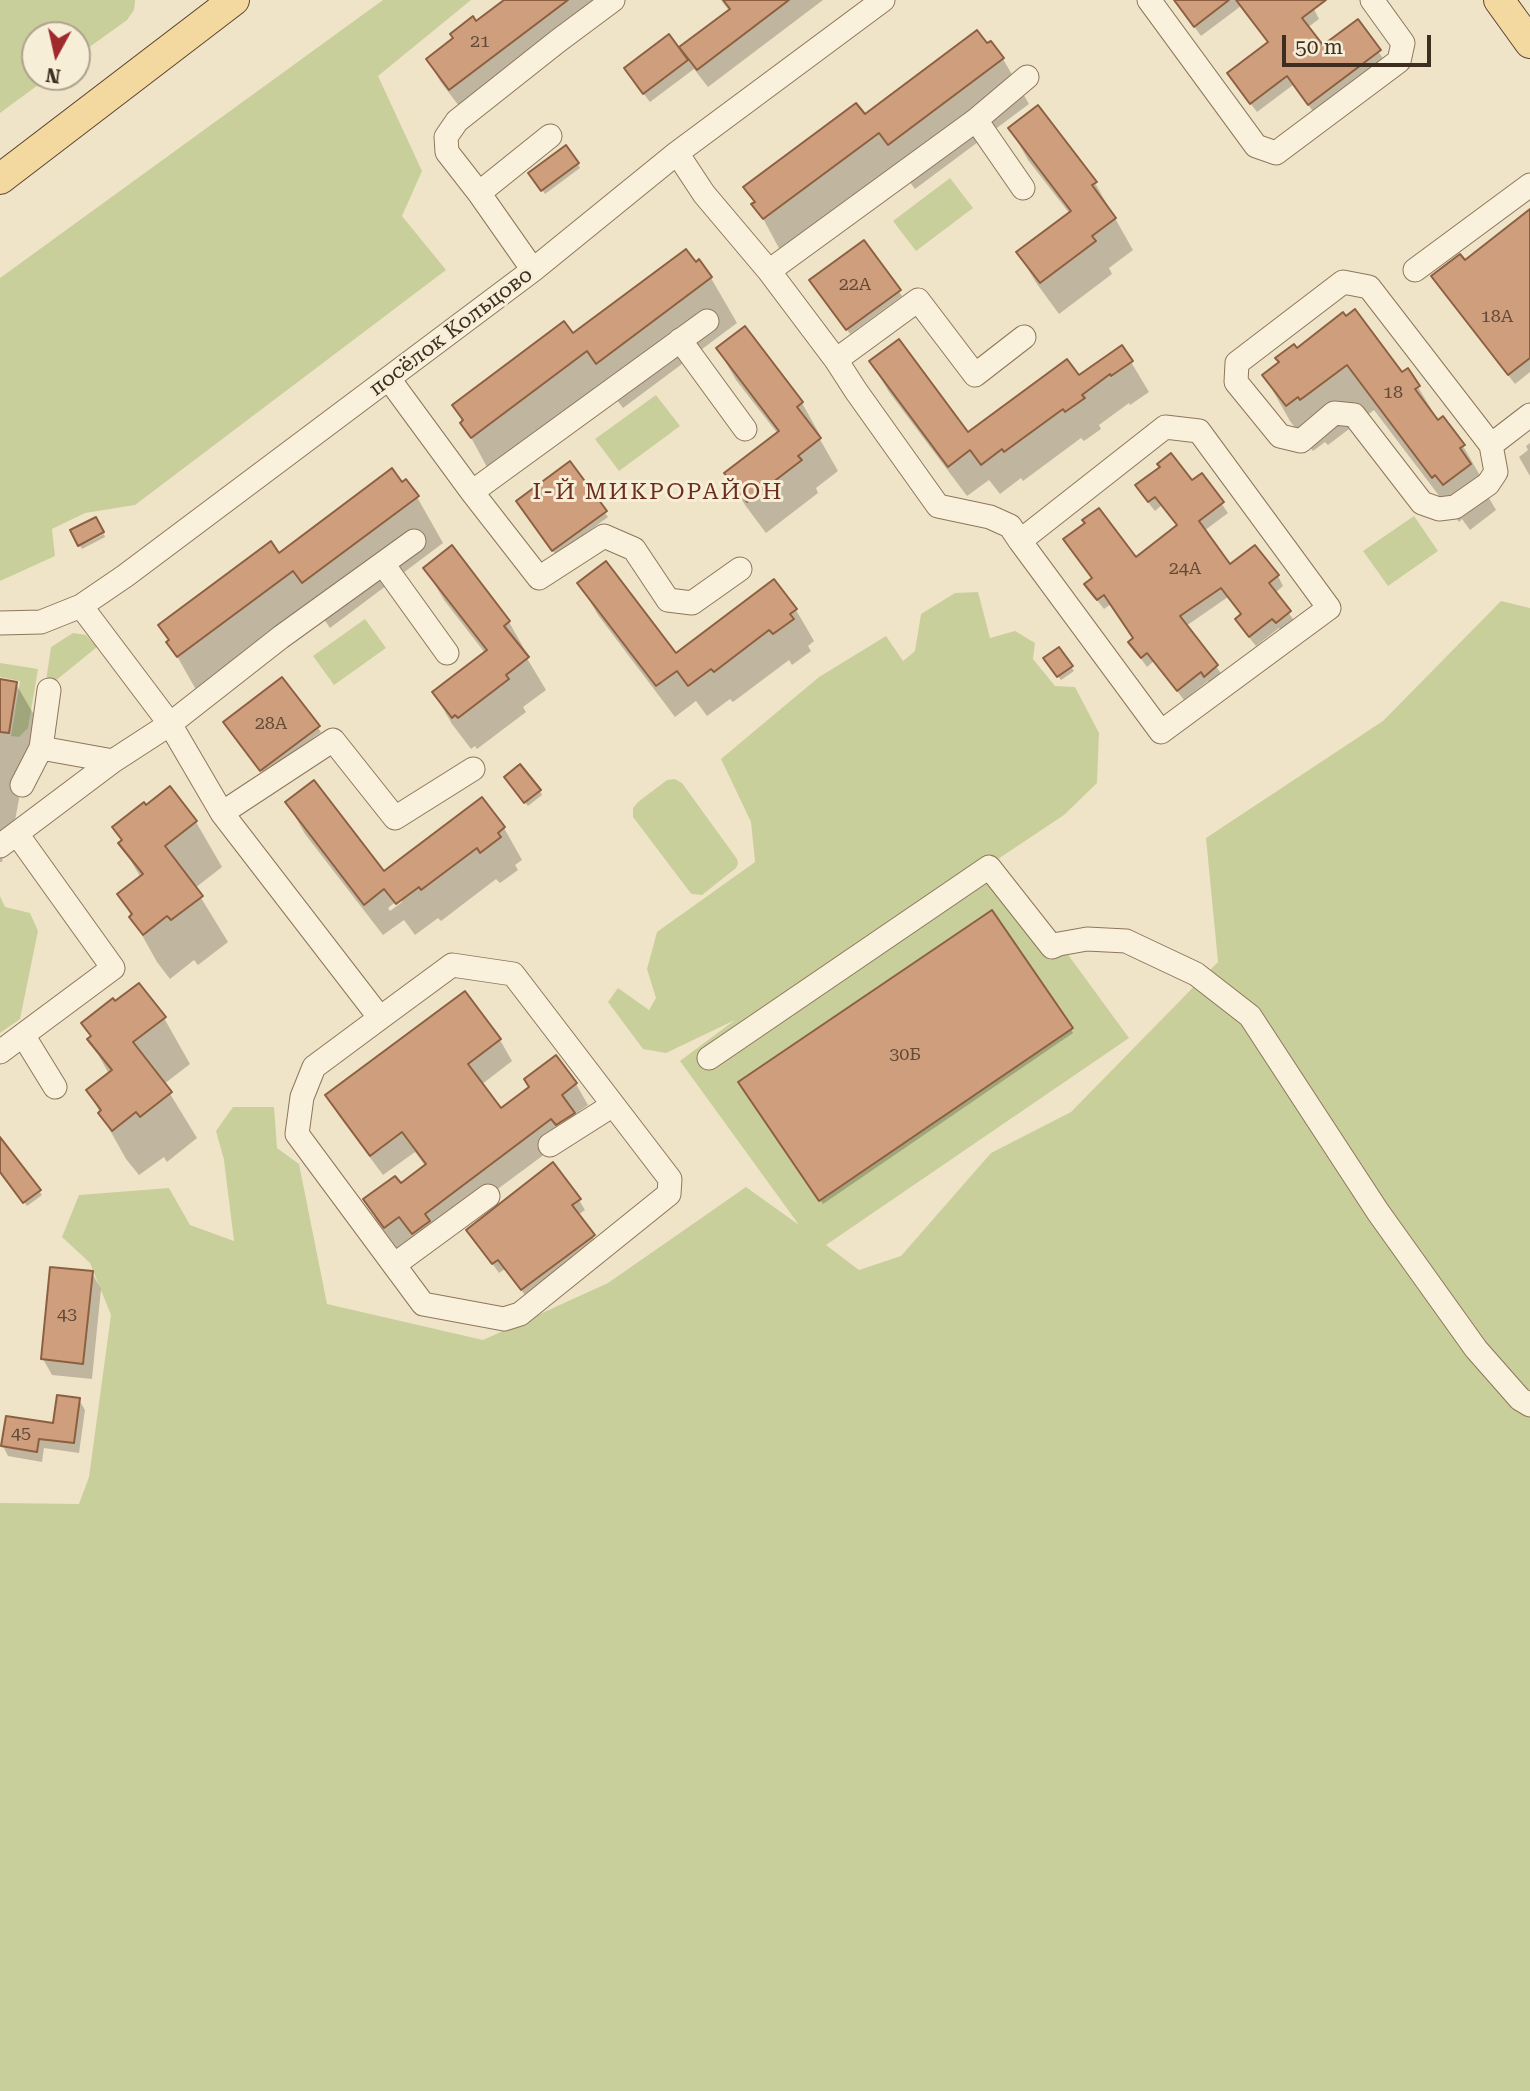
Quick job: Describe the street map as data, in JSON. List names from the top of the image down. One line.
{"streets":{"street":["посёлок Кольцово"]},"districts":["I-Й МИКРОРАЙОН"],"house_numbers":["21","22А","18А","18","24А","28А","30Б","43","45"],"scale_bar":"50 m","north":"bottom"}
